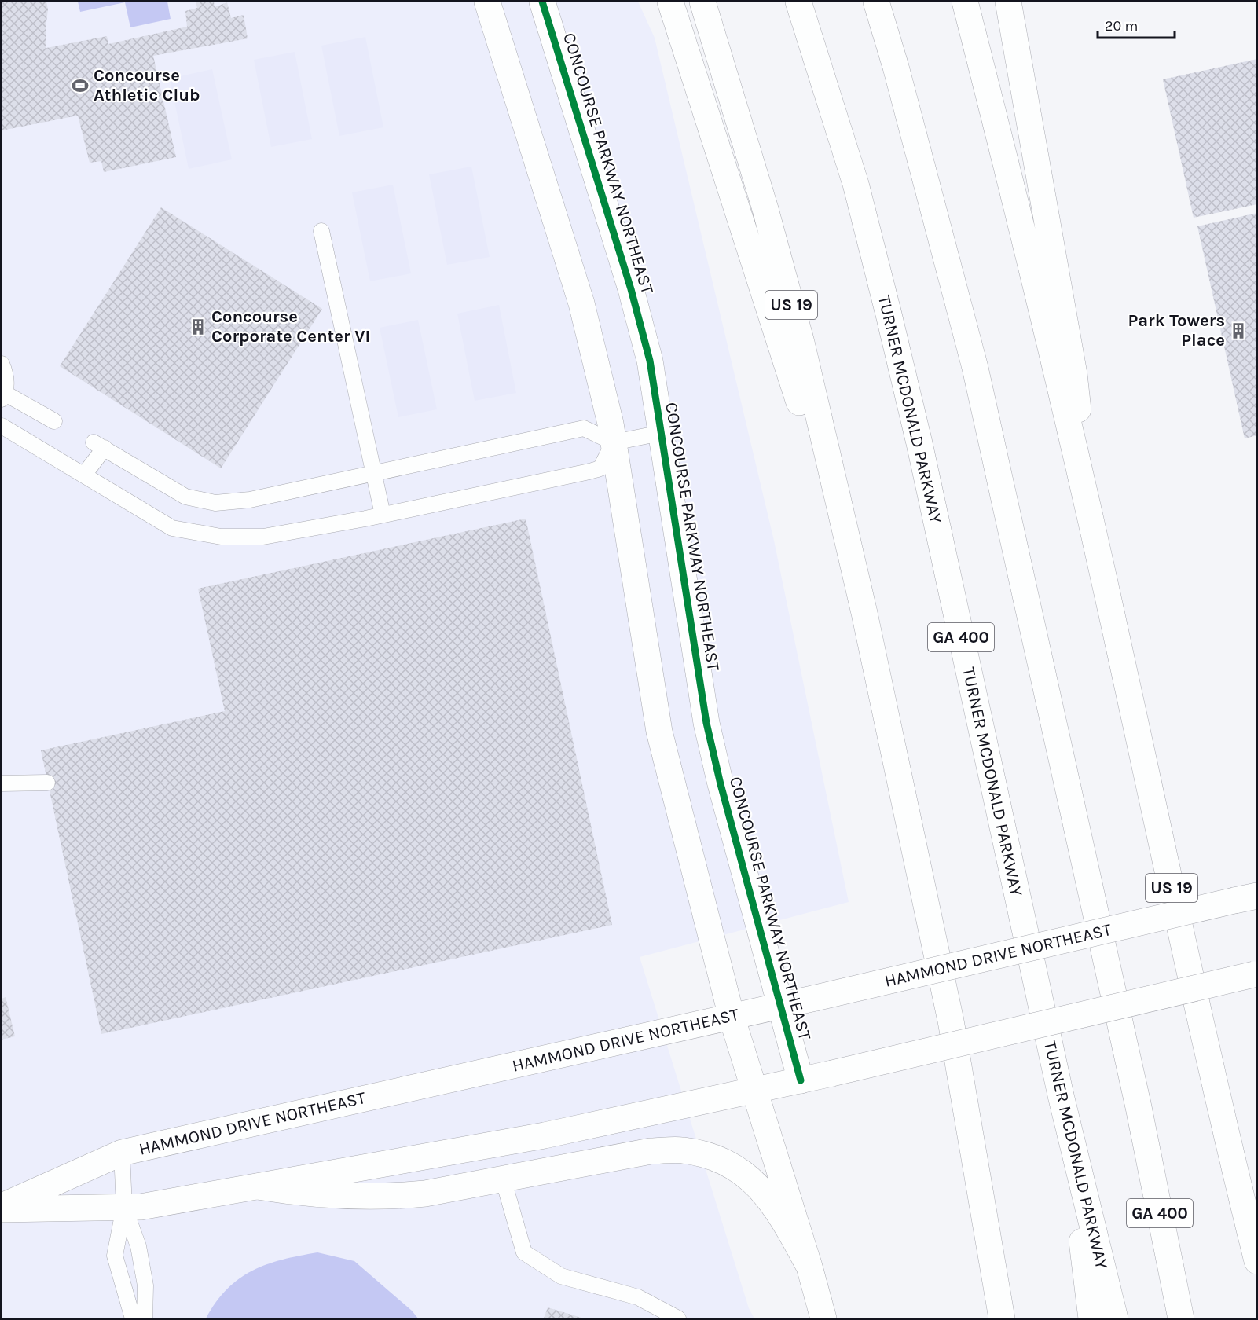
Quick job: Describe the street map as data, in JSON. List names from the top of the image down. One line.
{"streets":{"main road":["CONCOURSE PARKWAY NORTHEAST","US 19","TURNER MCDONALD PARKWAY","GA 400","HAMMOND DRIVE NORTHEAST"]},"crossings":[["CONCOURSE PARKWAY NORTHEAST","HAMMOND DRIVE NORTHEAST"]],"places":{"sports":["Concourse Athletic Club"],"building":["Concourse Corporate Center VI","Park Towers Place"]},"scale_bar":"20 m"}
